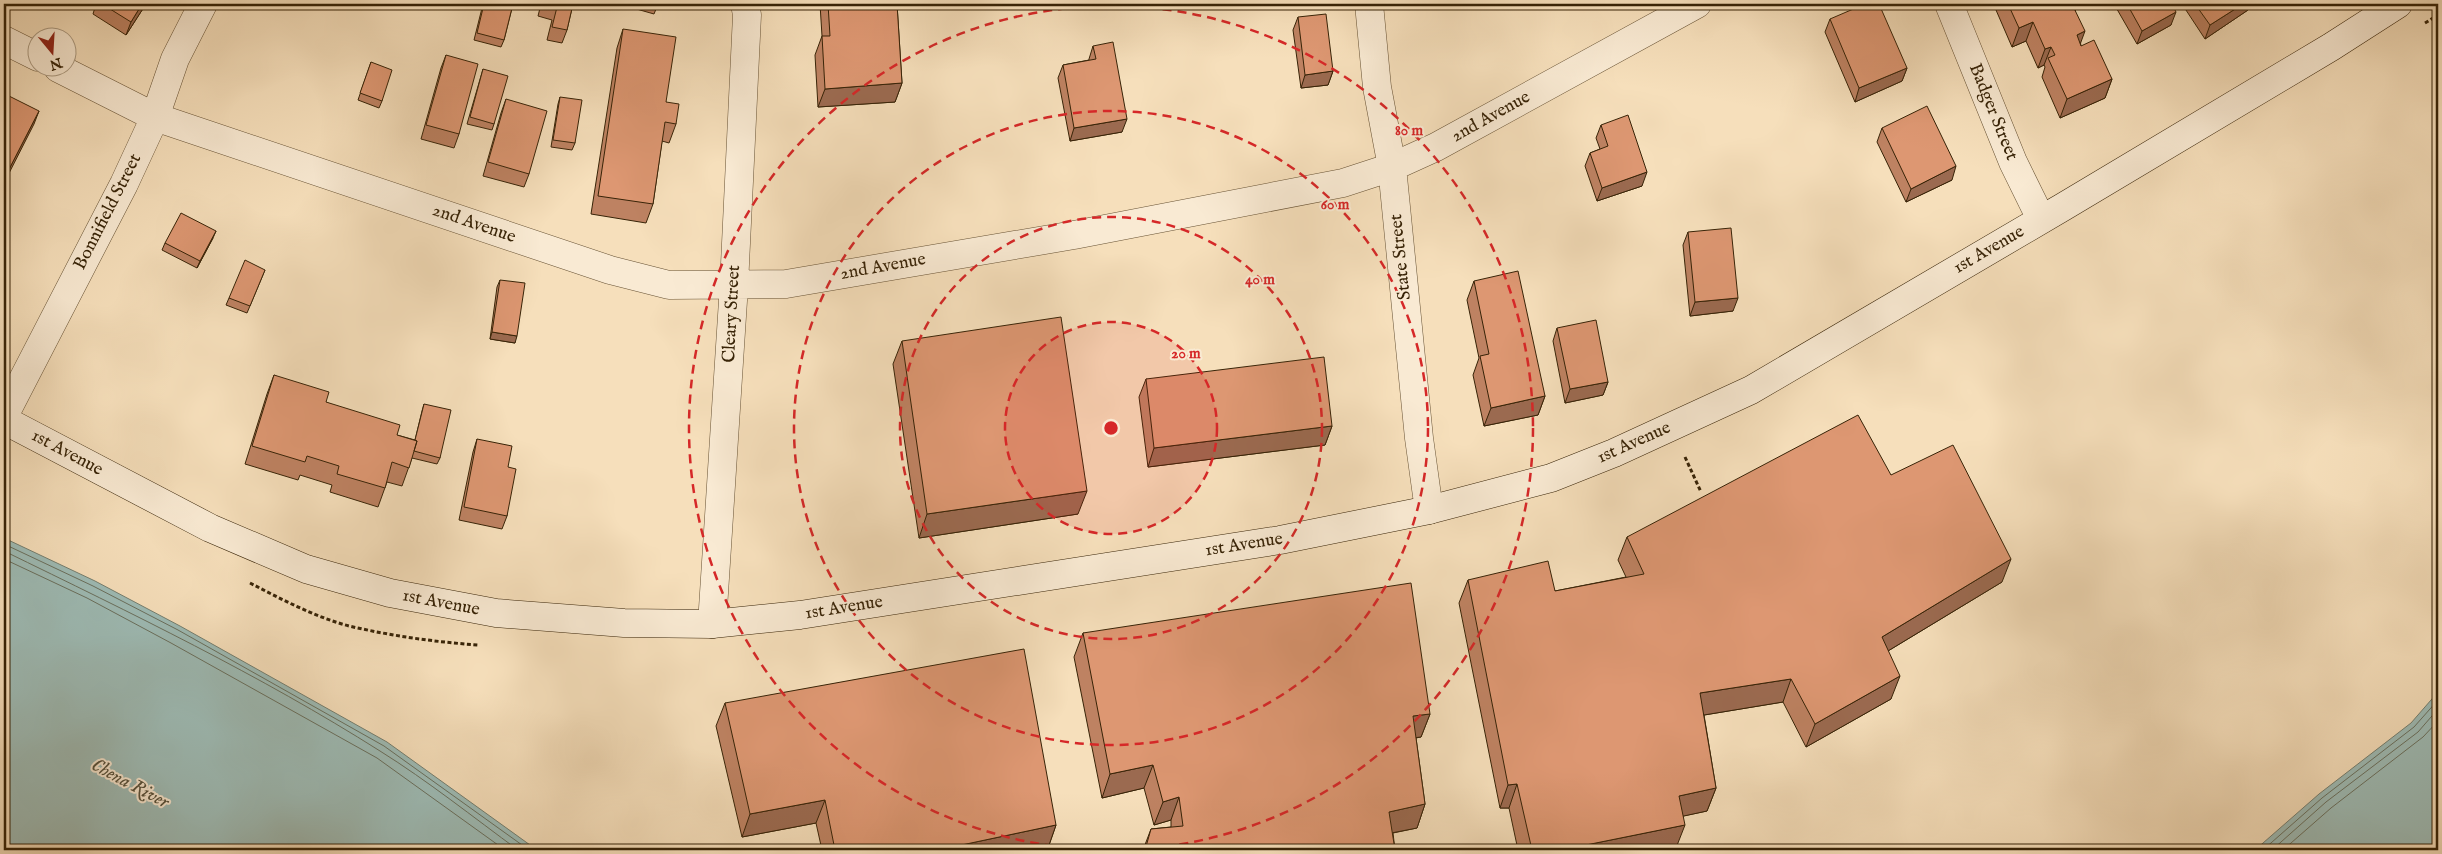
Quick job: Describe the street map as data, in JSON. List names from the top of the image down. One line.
{"streets":{"street":["Badger Street","2nd Avenue","Bonnifield Street","1st Avenue","State Street","Cleary Street"]},"crossings":[["Badger Street","1st Avenue"],["2nd Avenue","Bonnifield Street"],["2nd Avenue","State Street"],["2nd Avenue","Cleary Street"],["Bonnifield Street","1st Avenue"],["1st Avenue","State Street"],["1st Avenue","Cleary Street"]],"water":["Chena River"],"north":"bottom","rings":["80 m","60 m","40 m","20 m"]}
